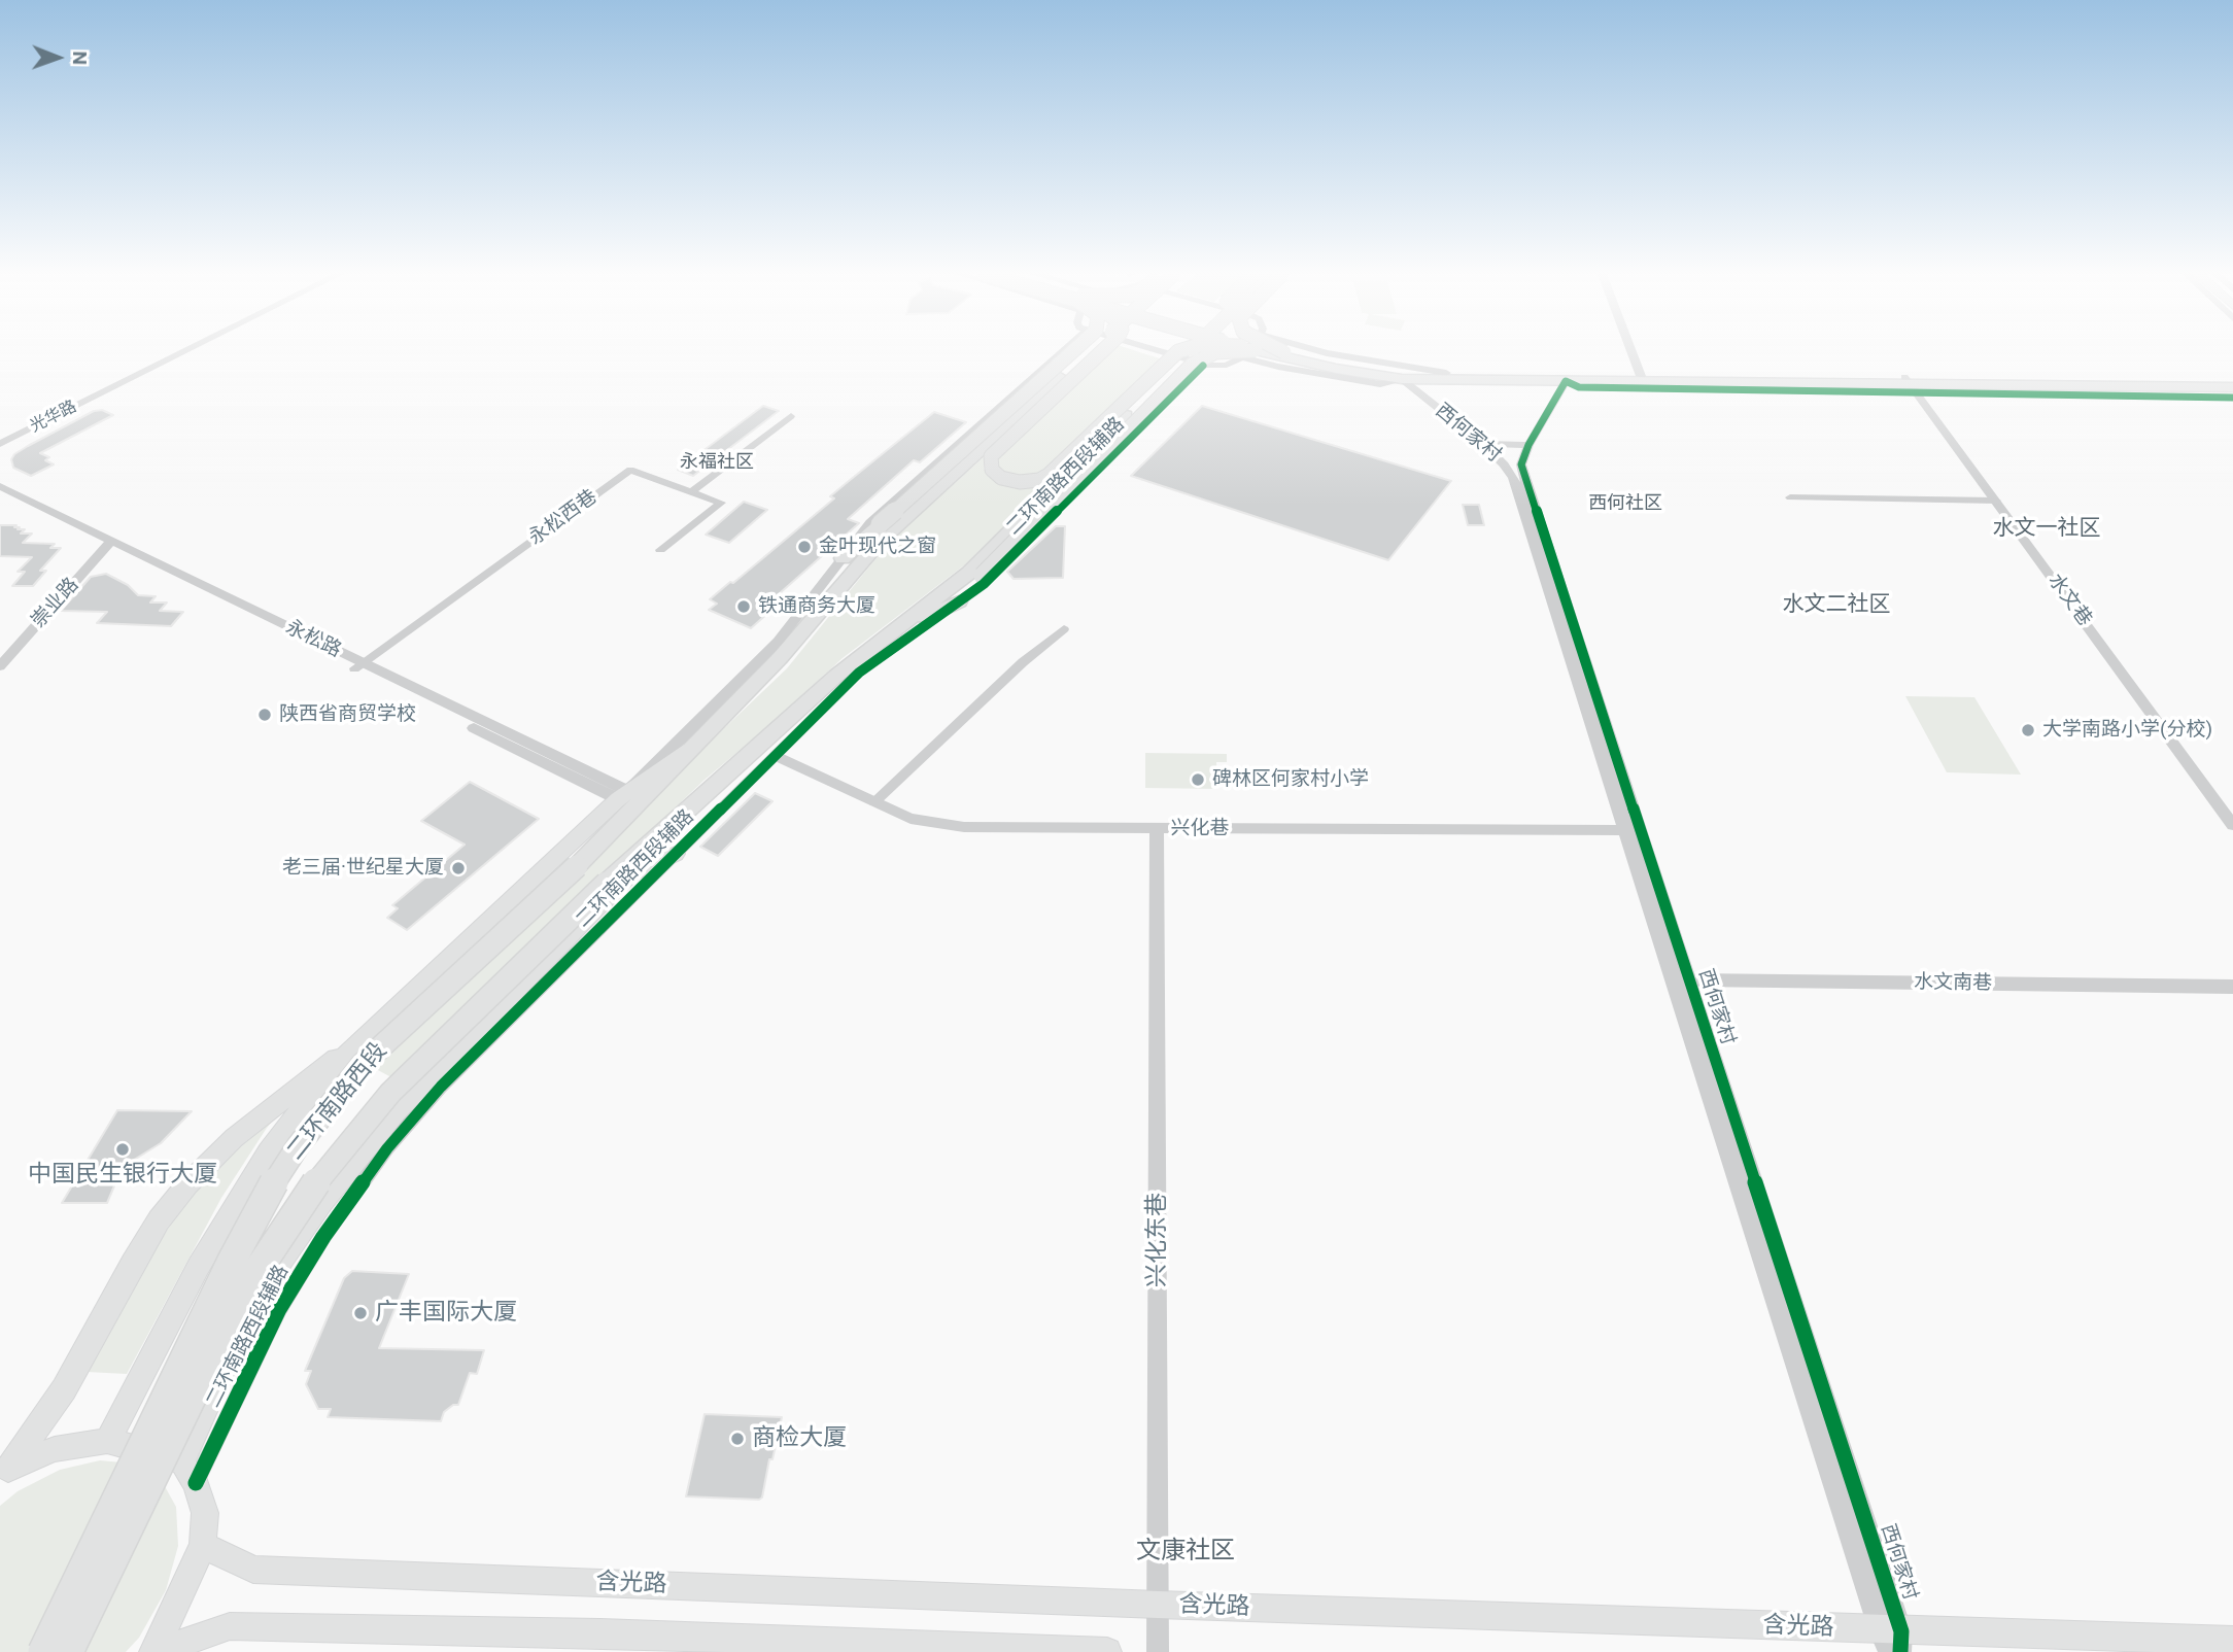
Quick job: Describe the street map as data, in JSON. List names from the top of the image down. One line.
{"streets":{"main road":["二环南路西段","含光路"],"street":["光华路","西何家村","二环南路西段辅路","永松西巷","水文巷","崇业路","永松路","兴化巷","水文南巷","兴化东巷"]},"crossings":[["西何家村","兴化巷"],["西何家村","水文南巷"],["西何家村","含光路"],["二环南路西段辅路","兴化巷"],["二环南路西段辅路","二环南路西段"],["永松西巷","永松路"],["崇业路","永松路"],["兴化巷","兴化东巷"],["兴化东巷","含光路"]],"districts":["永福社区","西何社区","水文一社区","水文二社区","文康社区"],"places":["金叶现代之窗","铁通商务大厦","陕西省商贸学校","大学南路小学(分校)","碑林区何家村小学","老三届·世纪星大厦","中国民生银行大厦","广丰国际大厦","商检大厦"],"north":"right"}
